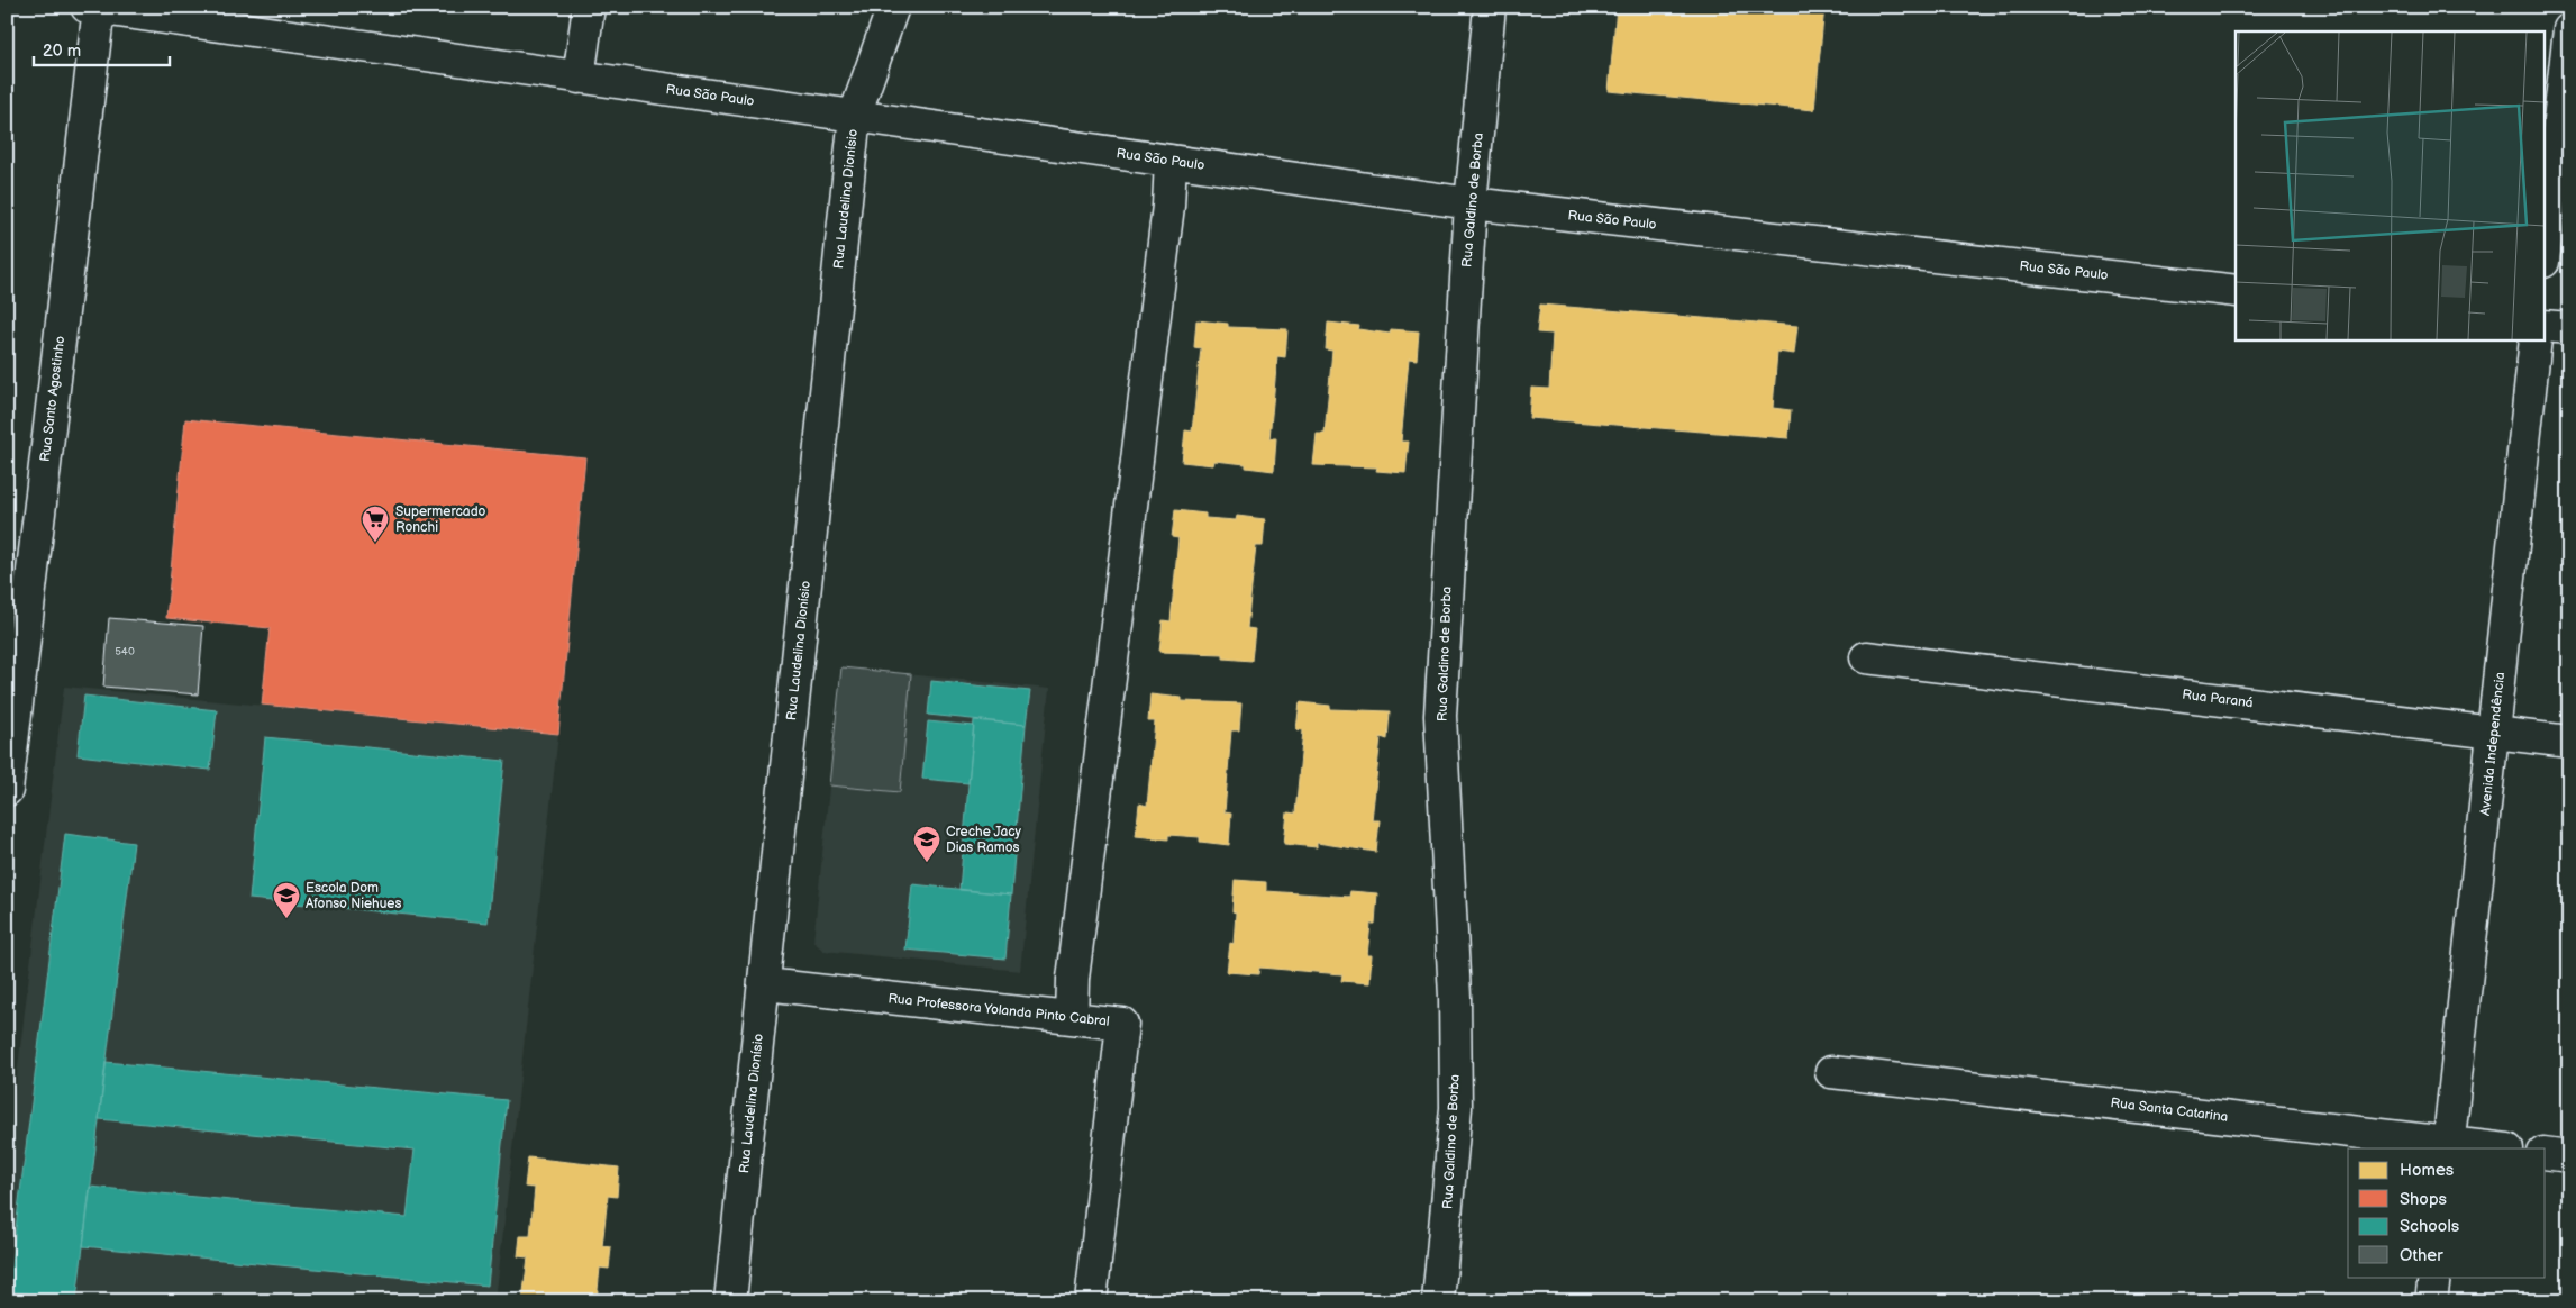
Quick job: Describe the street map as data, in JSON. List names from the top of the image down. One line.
{"streets":{"street":["Rua São Paulo","Rua Laudelina Dionísio","Rua Galdino de Borba","Rua Santo Agostinho","Rua Paraná","Avenida Independência","Rua Professora Yolanda Pinto Cabral","Rua Santa Catarina"]},"crossings":[["Rua São Paulo","Rua Laudelina Dionísio"],["Rua São Paulo","Rua Galdino de Borba"],["Rua São Paulo","Rua Santo Agostinho"],["Rua Laudelina Dionísio","Rua Professora Yolanda Pinto Cabral"],["Rua Paraná","Avenida Independência"],["Avenida Independência","Rua Santa Catarina"]],"places":{"supermarket":["Supermercado Ronchi"],"school or university":["Creche Jacy Dias Ramos","Escola Dom Afonso Niehues"]},"house_numbers":["540"],"legend":["Homes","Shops","Schools","Other"],"scale_bar":"20 m"}
